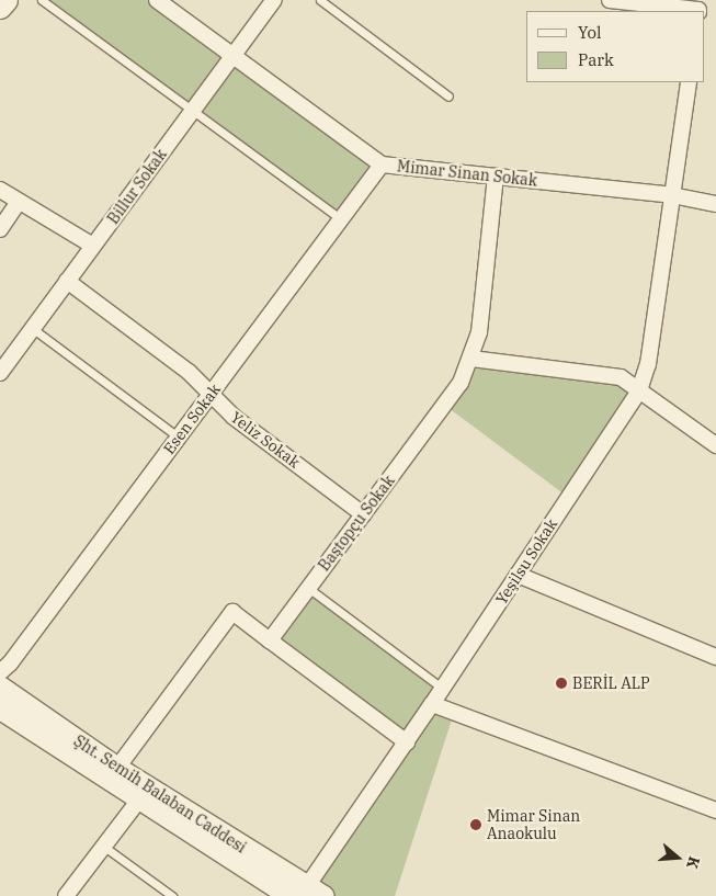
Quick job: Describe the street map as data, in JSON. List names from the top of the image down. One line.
{"streets":{"street":["Mimar Sinan Sokak","Billur Sokak","Esen Sokak","Yeliz Sokak","Baştopçu Sokak","Yeşilsu Sokak","Şht. Semih Balaban Caddesi"]},"crossings":[["Mimar Sinan Sokak","Billur Sokak"],["Mimar Sinan Sokak","Esen Sokak"],["Mimar Sinan Sokak","Baştopçu Sokak"],["Mimar Sinan Sokak","Yeşilsu Sokak"],["Billur Sokak","Yeliz Sokak"],["Esen Sokak","Yeliz Sokak"],["Yeliz Sokak","Baştopçu Sokak"],["Yeşilsu Sokak","Şht. Semih Balaban Caddesi"]],"places":["BERİL ALP","Mimar Sinan Anaokulu"],"legend":["Yol","Park"],"north":"right"}
